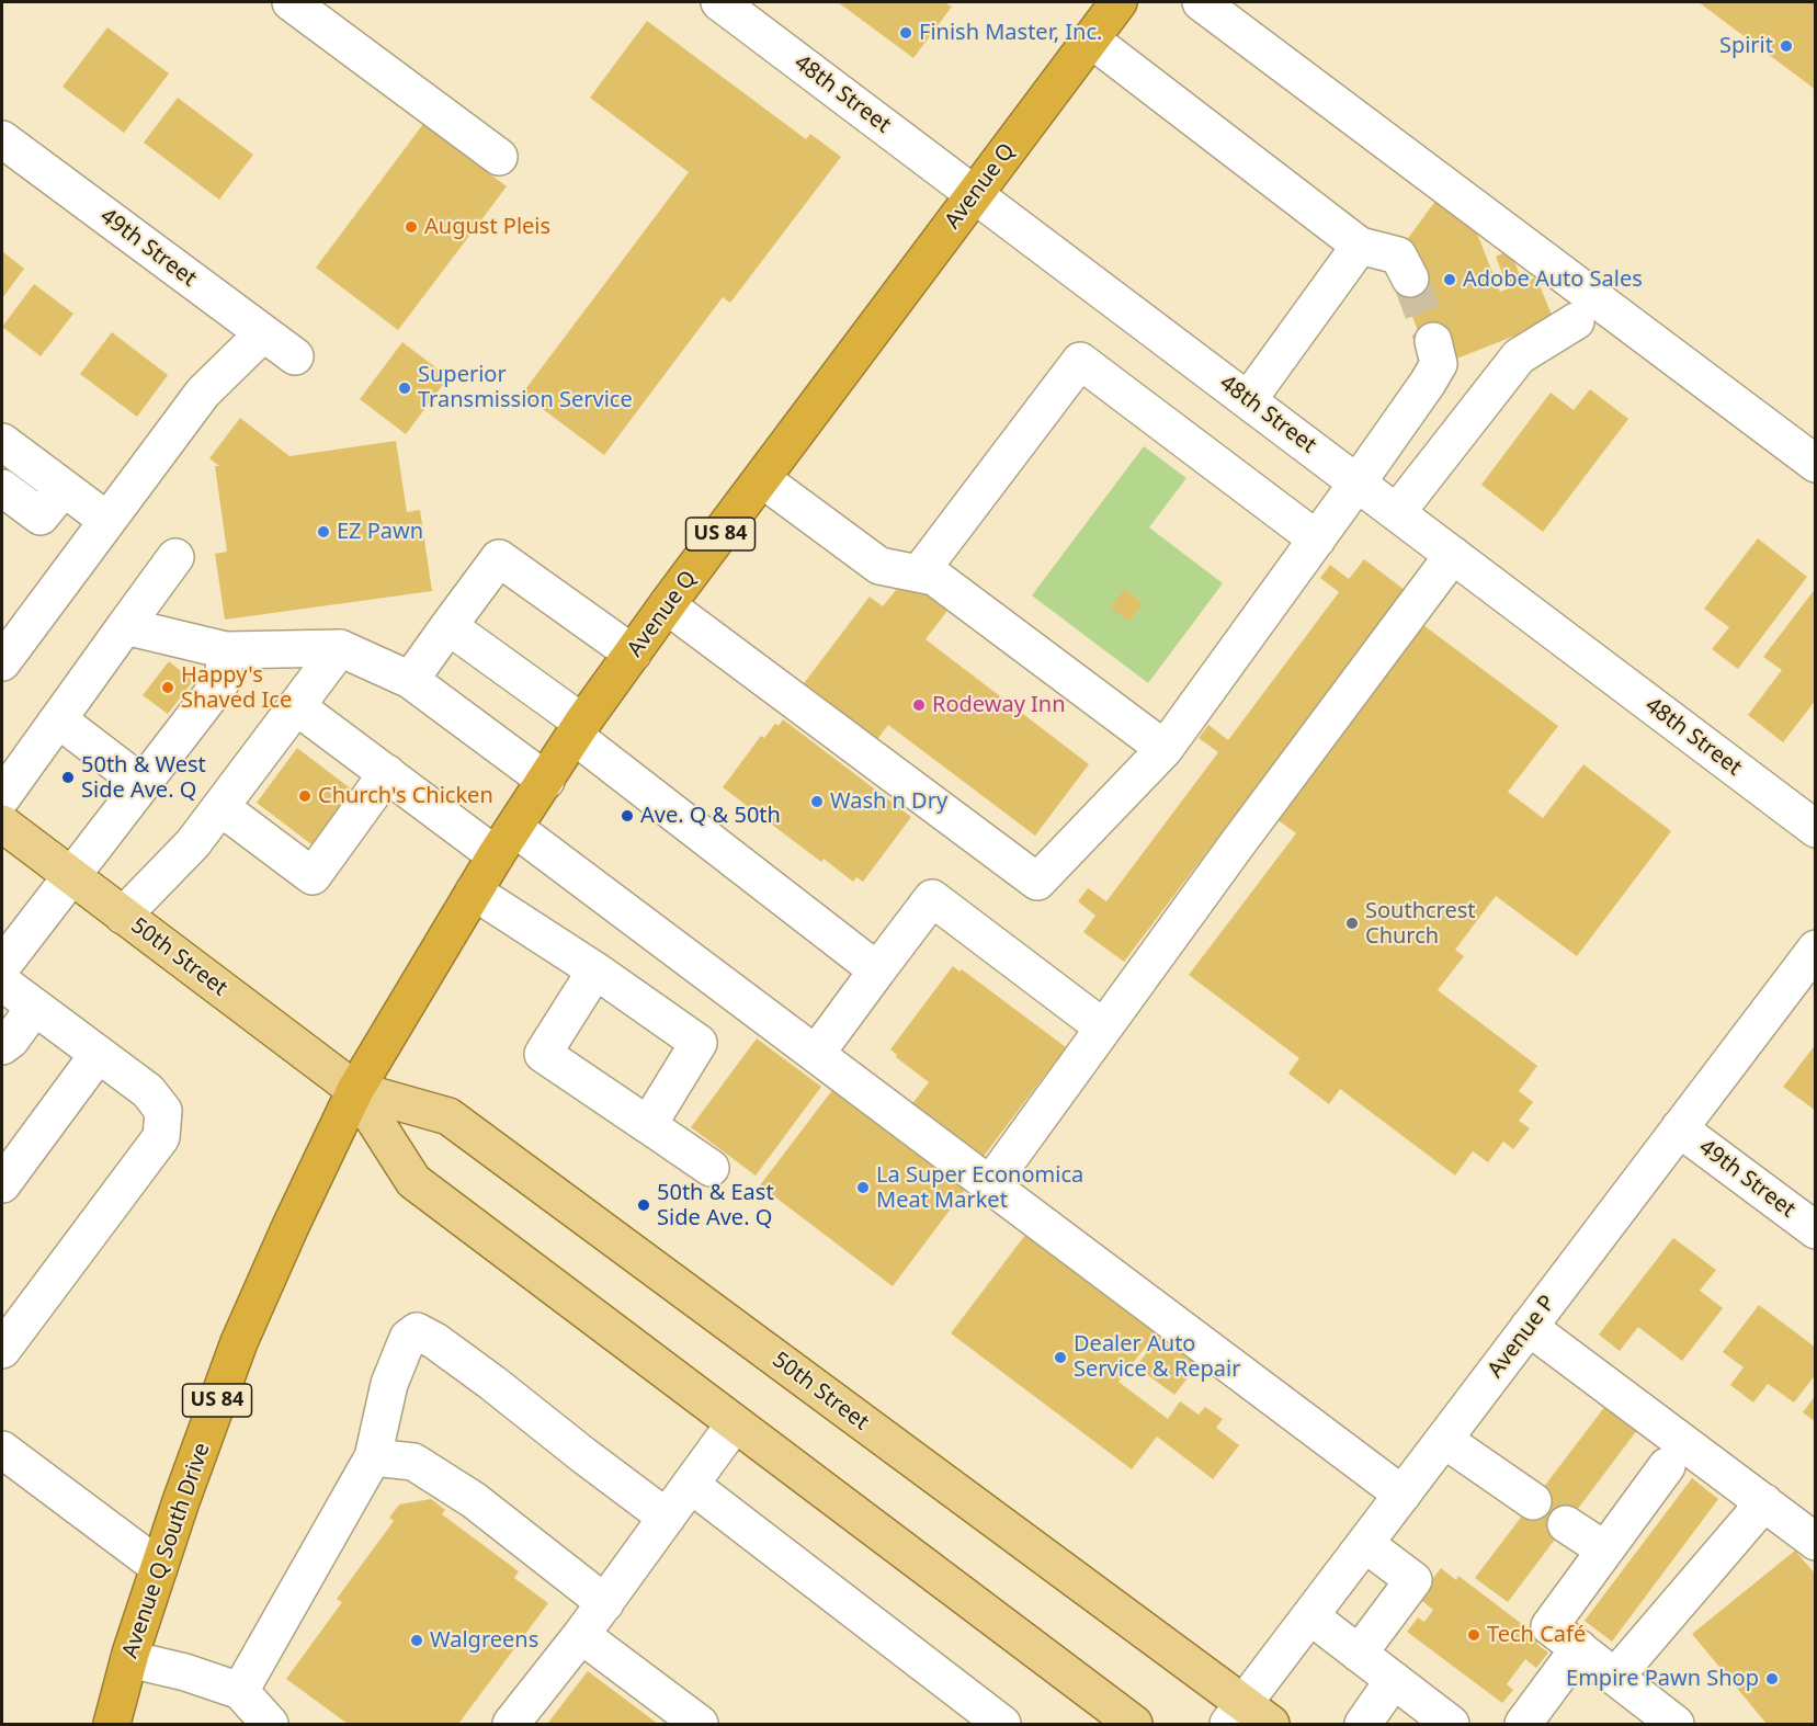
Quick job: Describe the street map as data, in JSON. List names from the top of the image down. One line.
{"streets":{"highway":["Avenue Q","US 84","Avenue Q South Drive"],"main road":["50th Street"],"street":["48th Street","49th Street","Avenue P"]},"crossings":[["48th Street","Avenue Q"],["Avenue Q","50th Street"],["Avenue Q","Avenue Q South Drive"],["49th Street","Avenue P"],["50th Street","Avenue P"],["50th Street","Avenue Q South Drive"]],"places":["Finish Master, Inc.","Spirit","August Pleis","Adobe Auto Sales","Superior Transmission Service","EZ Pawn","Happy's Shaved Ice","Rodeway Inn","50th & West Side Ave. Q","Church's Chicken","Wash n Dry","Ave. Q & 50th","Southcrest Church","La Super Economica Meat Market","50th & East Side Ave. Q","Dealer Auto Service & Repair","Tech Café","Walgreens","Empire Pawn Shop"]}
